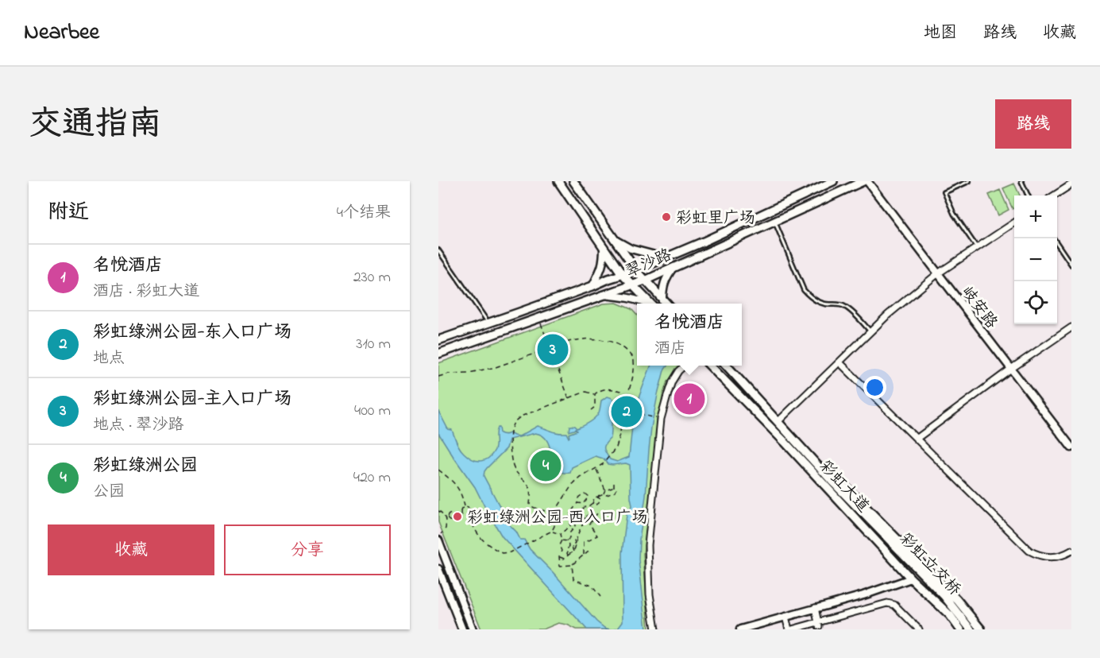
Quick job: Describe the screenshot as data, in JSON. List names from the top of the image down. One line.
{"streets":{"main road":["翠沙路","彩虹大道","彩虹立交桥"],"street":["岐安路"]},"crossings":[["彩虹大道","彩虹立交桥"]],"places":["彩虹里广场","彩虹绿洲公园-西入口广场"],"page":{"header":"Nearbee","nav":["地图","路线","收藏"],"title":"交通指南","buttons":["路线",["收藏","分享"]],"heading":["附近","4个结果"],"map_buttons":["+","−"],"list":[{"mark":"1","name":"名悦酒店","note":"酒店 · 彩虹大道","value":"230 m"},{"mark":"2","name":"彩虹绿洲公园-东入口广场","note":"地点","value":"310 m"},{"mark":"3","name":"彩虹绿洲公园-主入口广场","note":"地点 · 翠沙路","value":"400 m"},{"mark":"4","name":"彩虹绿洲公园","note":"公园","value":"420 m"}],"popup":["名悦酒店","酒店"],"pins":["3","1","2","4"]}}
